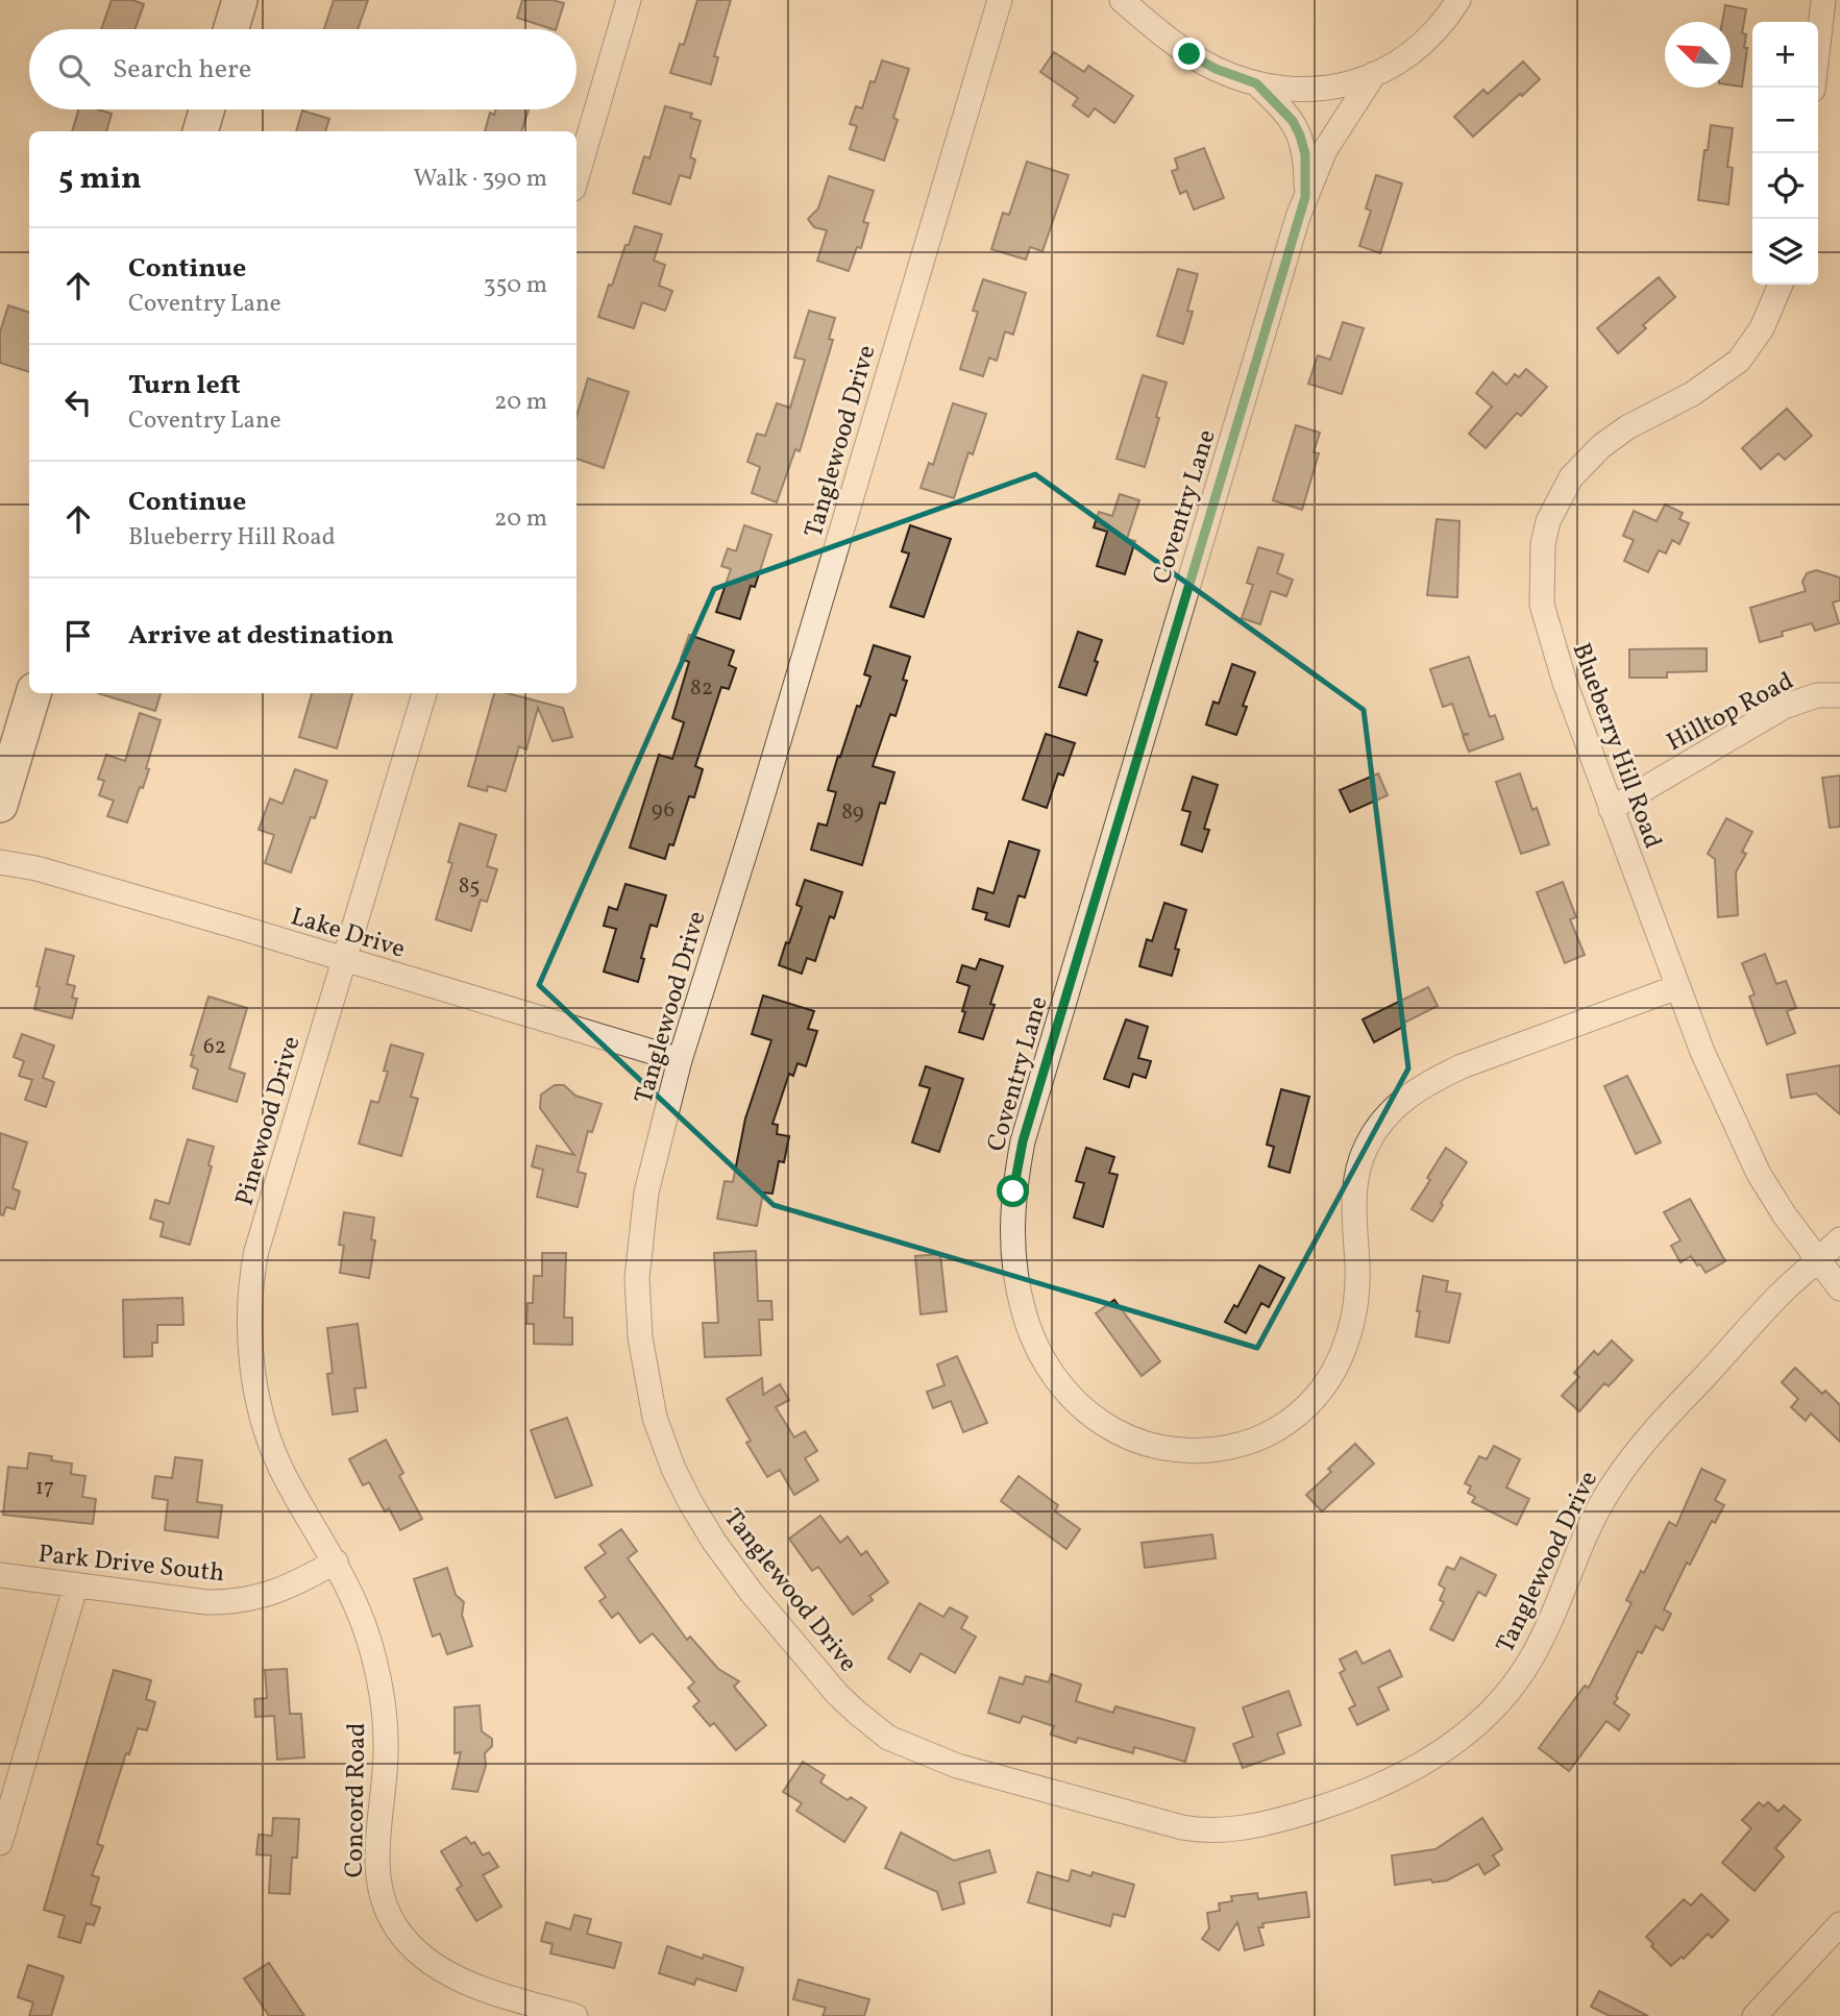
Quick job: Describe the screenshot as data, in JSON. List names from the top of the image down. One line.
{"streets":{"street":["Tanglewood Drive","Coventry Lane","Hilltop Road","Blueberry Hill Road","Lake Drive","Pinewood Drive","Park Drive South","Concord Road"]},"crossings":[["Tanglewood Drive","Blueberry Hill Road"],["Tanglewood Drive","Lake Drive"],["Coventry Lane","Blueberry Hill Road"],["Hilltop Road","Blueberry Hill Road"],["Lake Drive","Pinewood Drive"],["Pinewood Drive","Park Drive South"],["Pinewood Drive","Concord Road"],["Park Drive South","Concord Road"]],"house_numbers":["82","96","89","85","62","17"],"north":"top left","page":{"map_buttons":["+","−"],"search":"Search here","heading":["5 min","Walk · 390 m"],"list":[["Continue","Coventry Lane","350 m"],["Turn left","Coventry Lane","20 m"],["Continue","Blueberry Hill Road","20 m"],"Arrive at destination"]}}
